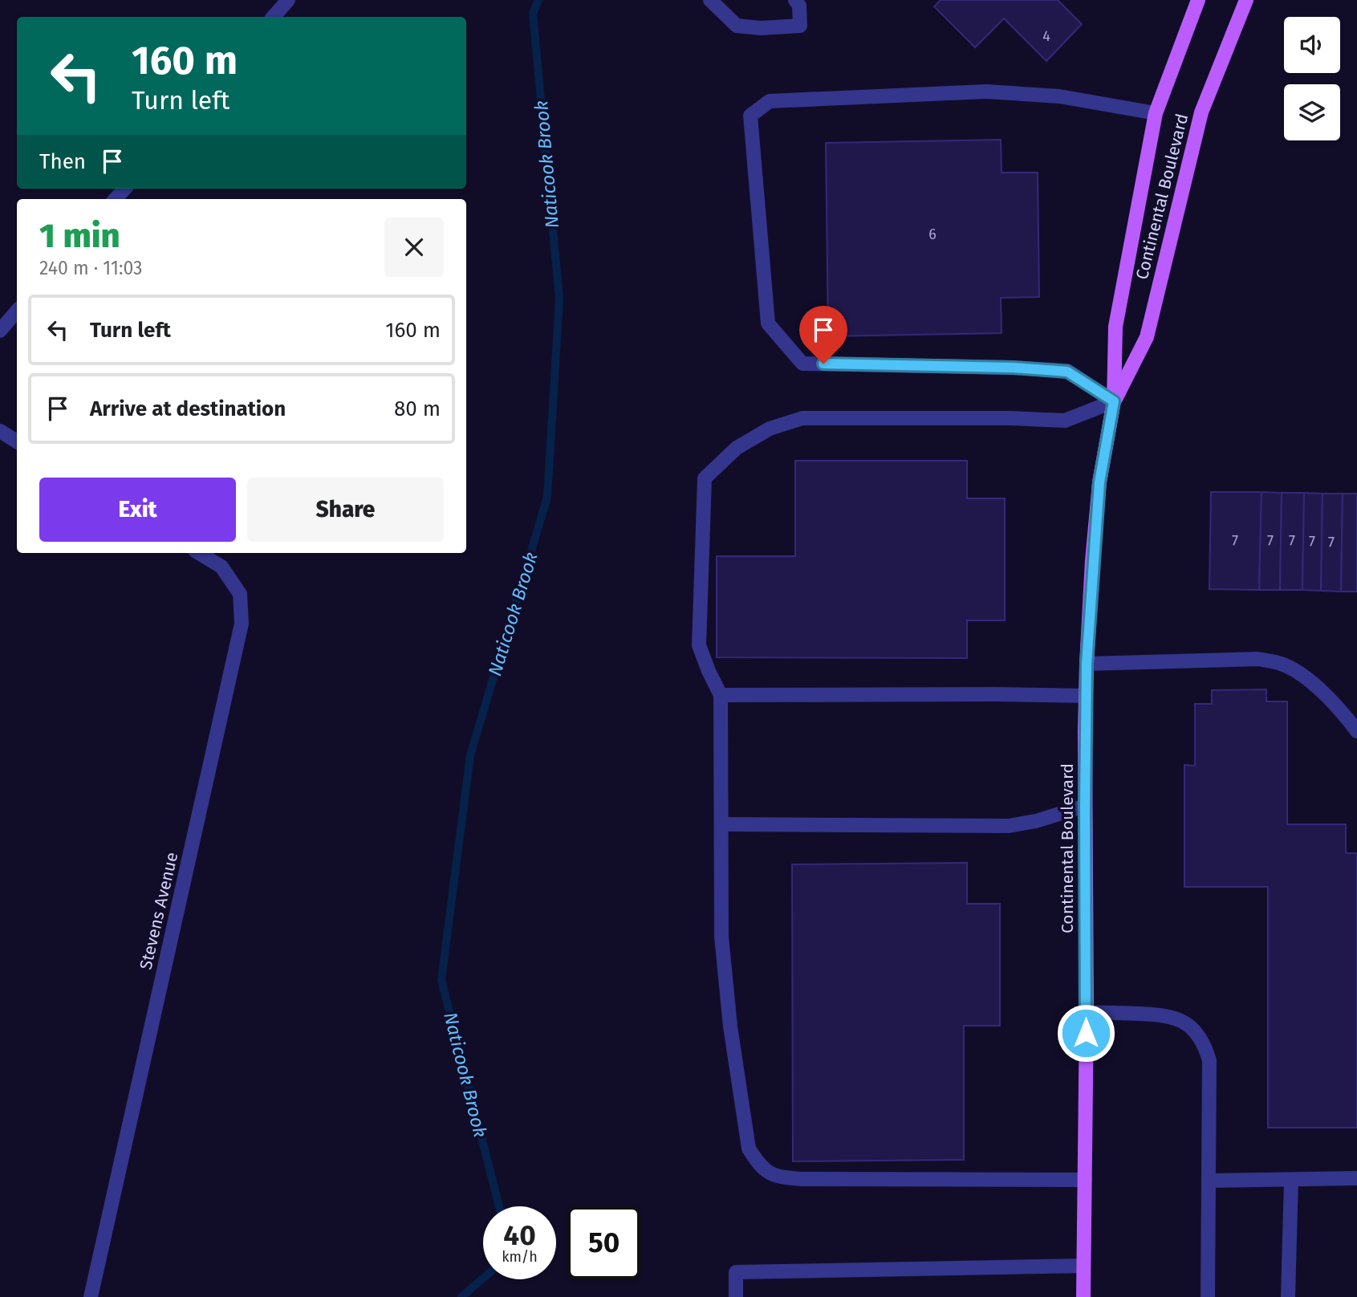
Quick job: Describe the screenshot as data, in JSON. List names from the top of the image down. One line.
{"streets":{"main road":["Continental Boulevard"],"street":["Stevens Avenue"]},"water":["Naticook Brook"],"house_numbers":["4","6","7","7","7","7","7"],"page":{"turn":["160 m","Turn left"],"then":"Then","heading":["1 min","240 m · 11:03"],"list":[{"name":"Turn left","value":"160 m"},{"name":"Arrive at destination","value":"80 m"}],"buttons":["Exit","Share"],"speed":"40 km/h","limit":"50"}}
